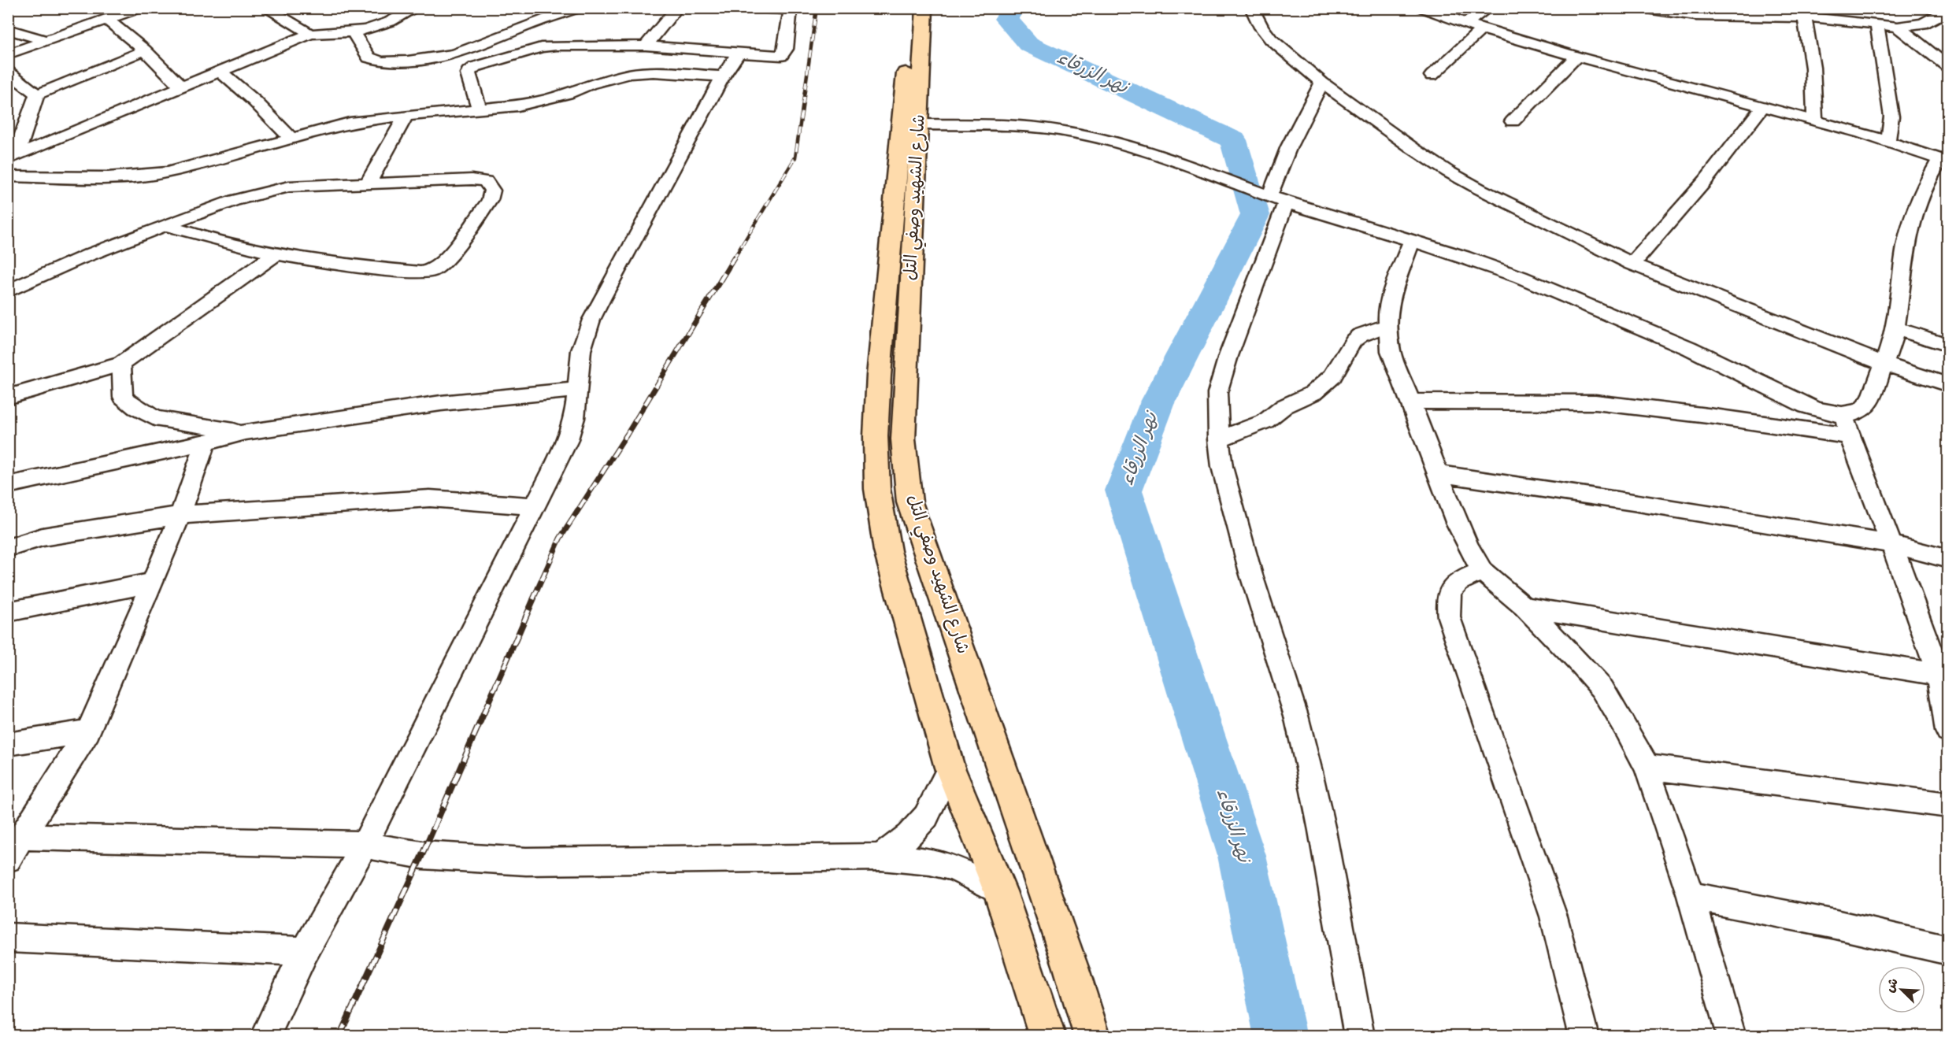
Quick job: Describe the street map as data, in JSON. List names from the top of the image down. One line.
{"streets":{"main road":["شارع الشهيد وصفي التل"]},"water":["نهر الزرقاء"],"north":"top left"}
